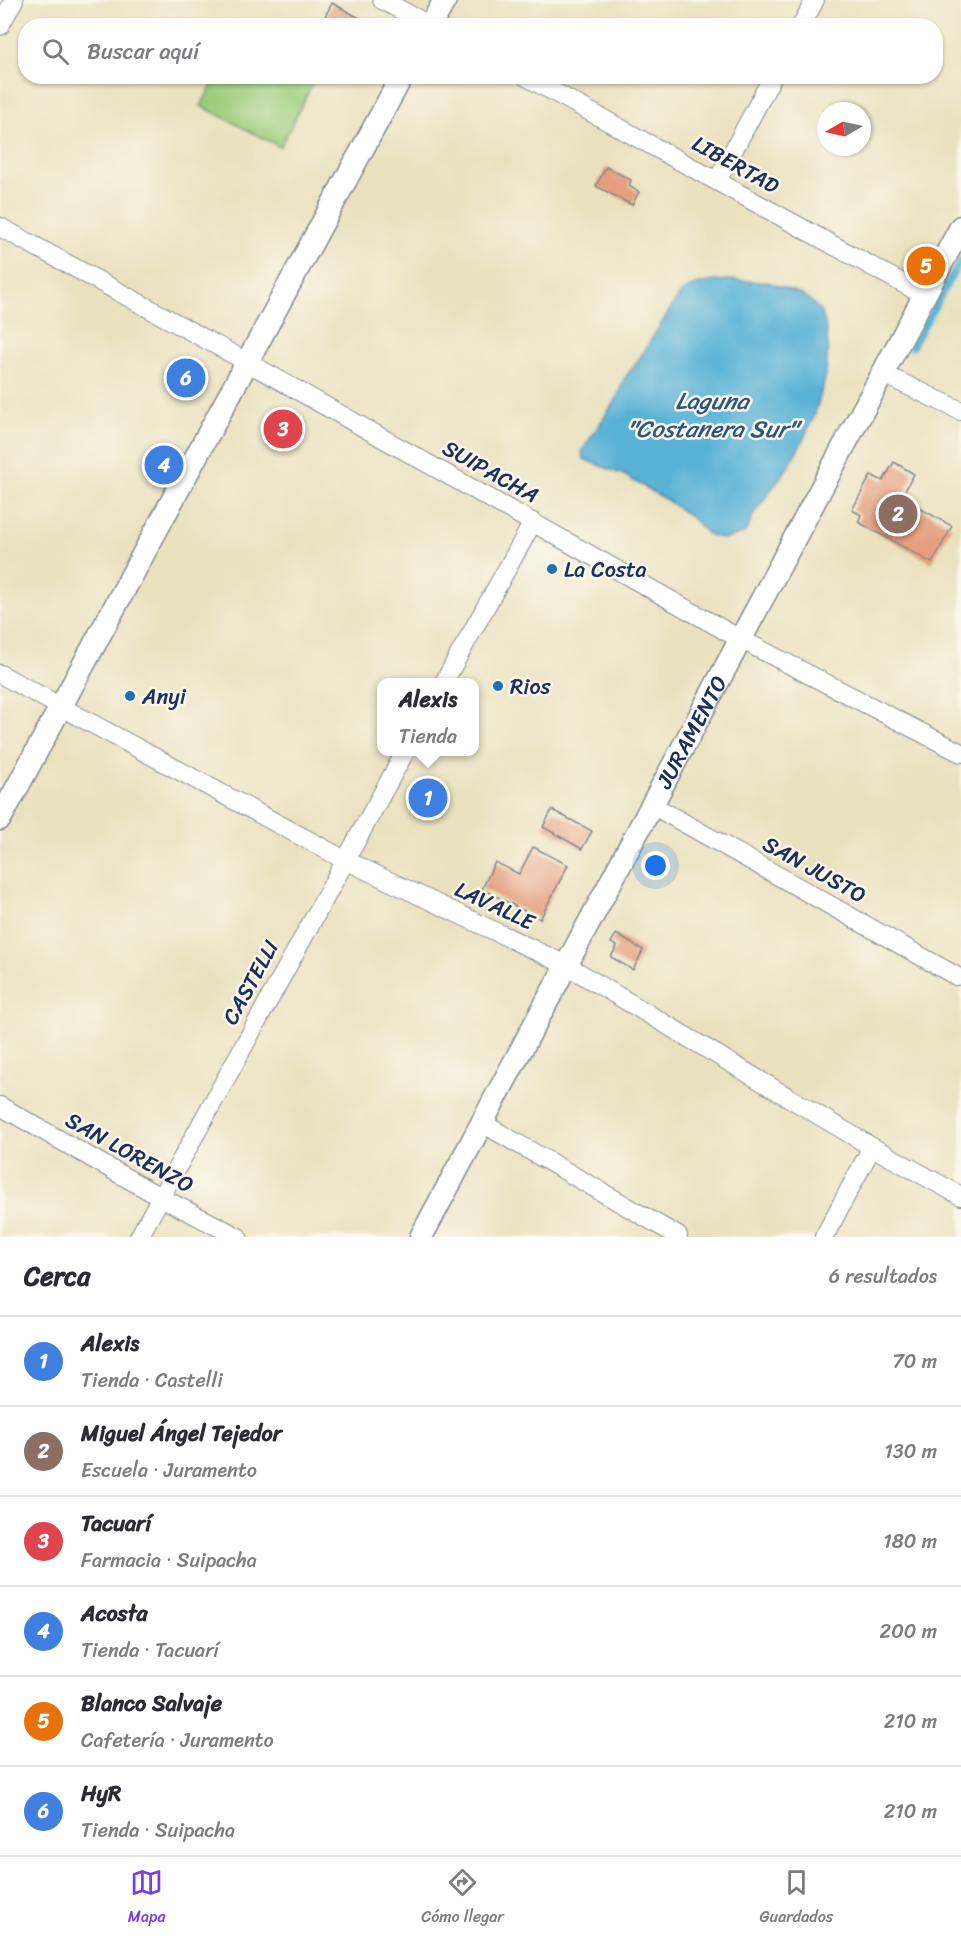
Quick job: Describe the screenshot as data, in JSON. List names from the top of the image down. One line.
{"streets":{"street":["LIBERTAD","SUIPACHA","JURAMENTO","SAN JUSTO","LAVALLE","CASTELLI","SAN LORENZO"]},"crossings":[["LIBERTAD","JURAMENTO"],["SUIPACHA","JURAMENTO"],["JURAMENTO","SAN JUSTO"],["JURAMENTO","LAVALLE"],["LAVALLE","CASTELLI"],["CASTELLI","SAN LORENZO"]],"water":["Laguna \"Costanera Sur\""],"places":["La Costa","Rios","Anyi"],"north":"left","page":{"search":"Buscar aquí","pins":["5","6","3","4","2","1"],"popup":["Alexis","Tienda"],"heading":["Cerca","6 resultados"],"list":[{"mark":"1","name":"Alexis","note":"Tienda · Castelli","value":"70 m"},{"mark":"2","name":"Miguel Ángel Tejedor","note":"Escuela · Juramento","value":"130 m"},{"mark":"3","name":"Tacuarí","note":"Farmacia · Suipacha","value":"180 m"},{"mark":"4","name":"Acosta","note":"Tienda · Tacuarí","value":"200 m"},{"mark":"5","name":"Blanco Salvaje","note":"Cafetería · Juramento","value":"210 m"},{"mark":"6","name":"HyR","note":"Tienda · Suipacha","value":"210 m"}],"nav":["Mapa","Cómo llegar","Guardados"]}}
